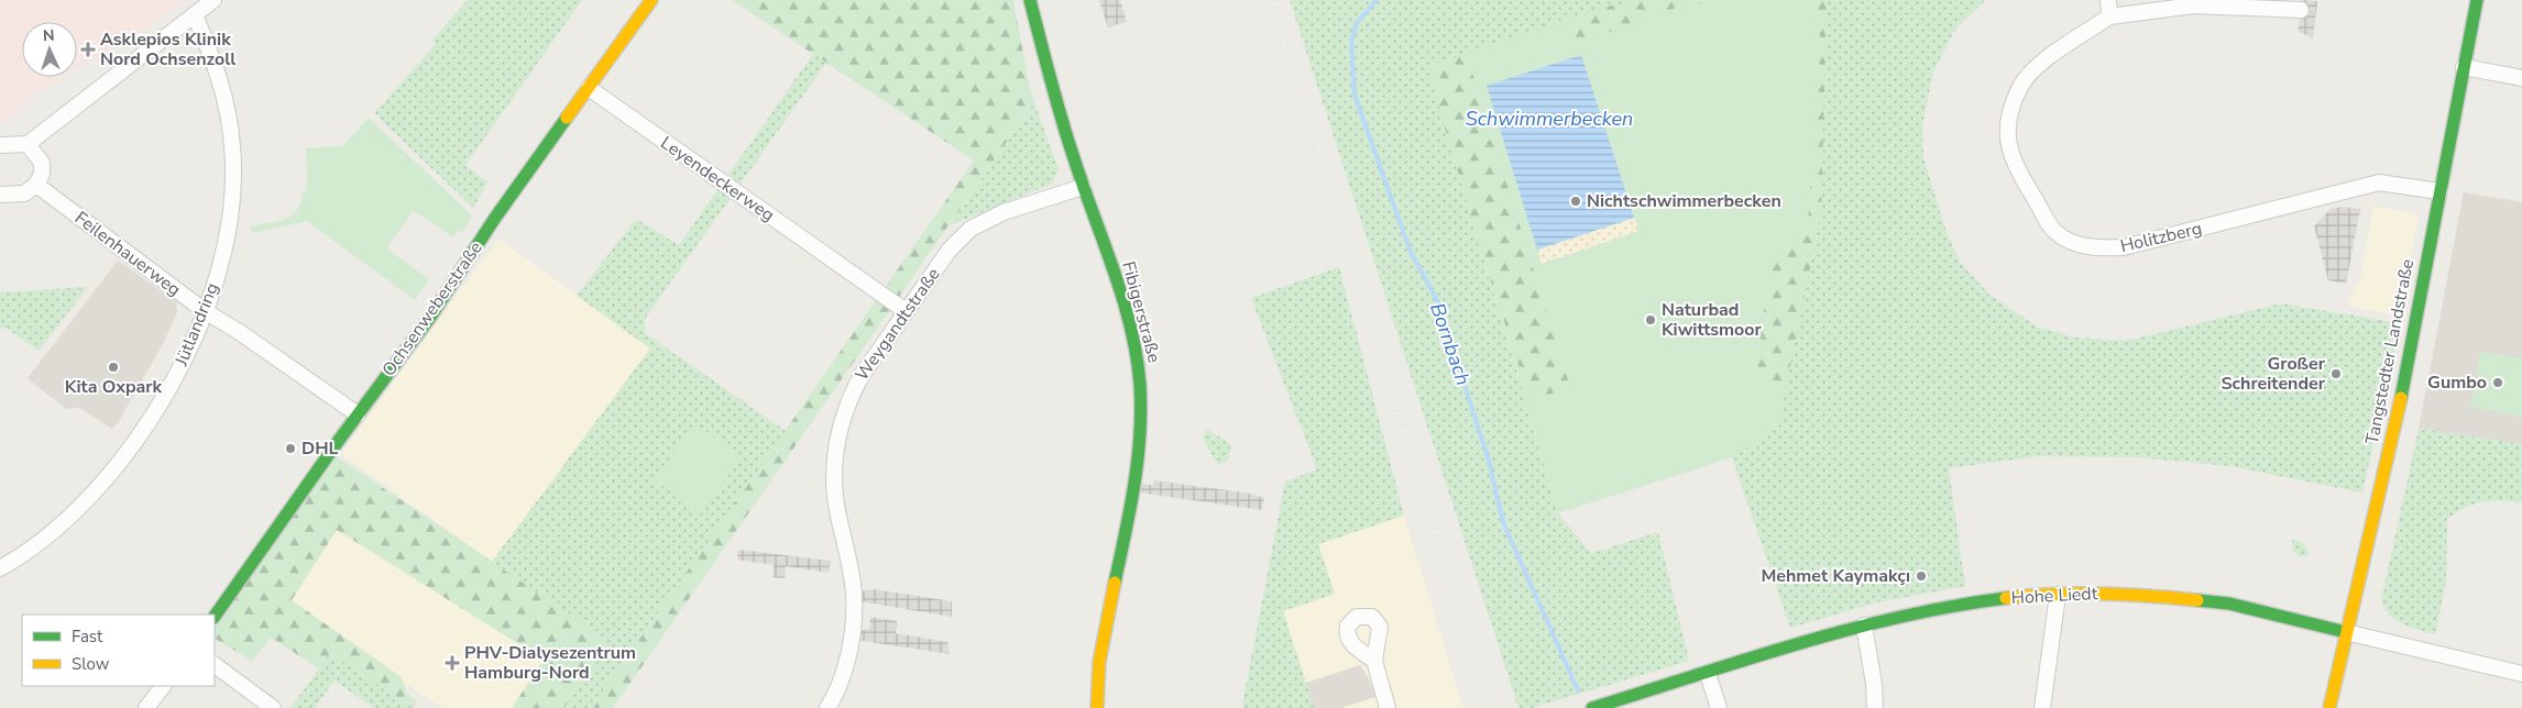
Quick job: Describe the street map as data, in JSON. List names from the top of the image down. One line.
{"streets":{"street":["Leyendeckerweg","Holitzberg","Feilenhauerweg","Ochsenweberstraße","Fibigerstraße","Jütlandring","Weygandtstraße","Tangstedter Landstraße","Hohe Liedt"]},"crossings":[["Leyendeckerweg","Ochsenweberstraße"],["Leyendeckerweg","Weygandtstraße"],["Holitzberg","Tangstedter Landstraße"],["Feilenhauerweg","Ochsenweberstraße"],["Feilenhauerweg","Jütlandring"],["Fibigerstraße","Weygandtstraße"],["Tangstedter Landstraße","Hohe Liedt"]],"water":["Schwimmerbecken","Bornbach"],"places":{"health":["Asklepios Klinik Nord Ochsenzoll","PHV-Dialysezentrum Hamburg-Nord"],"other":["Nichtschwimmerbecken","Naturbad Kiwittsmoor","Kita Oxpark","Großer Schreitender","Gumbo","DHL","Mehmet Kaymakçı"]},"legend":["Fast","Slow"],"north":"top"}
